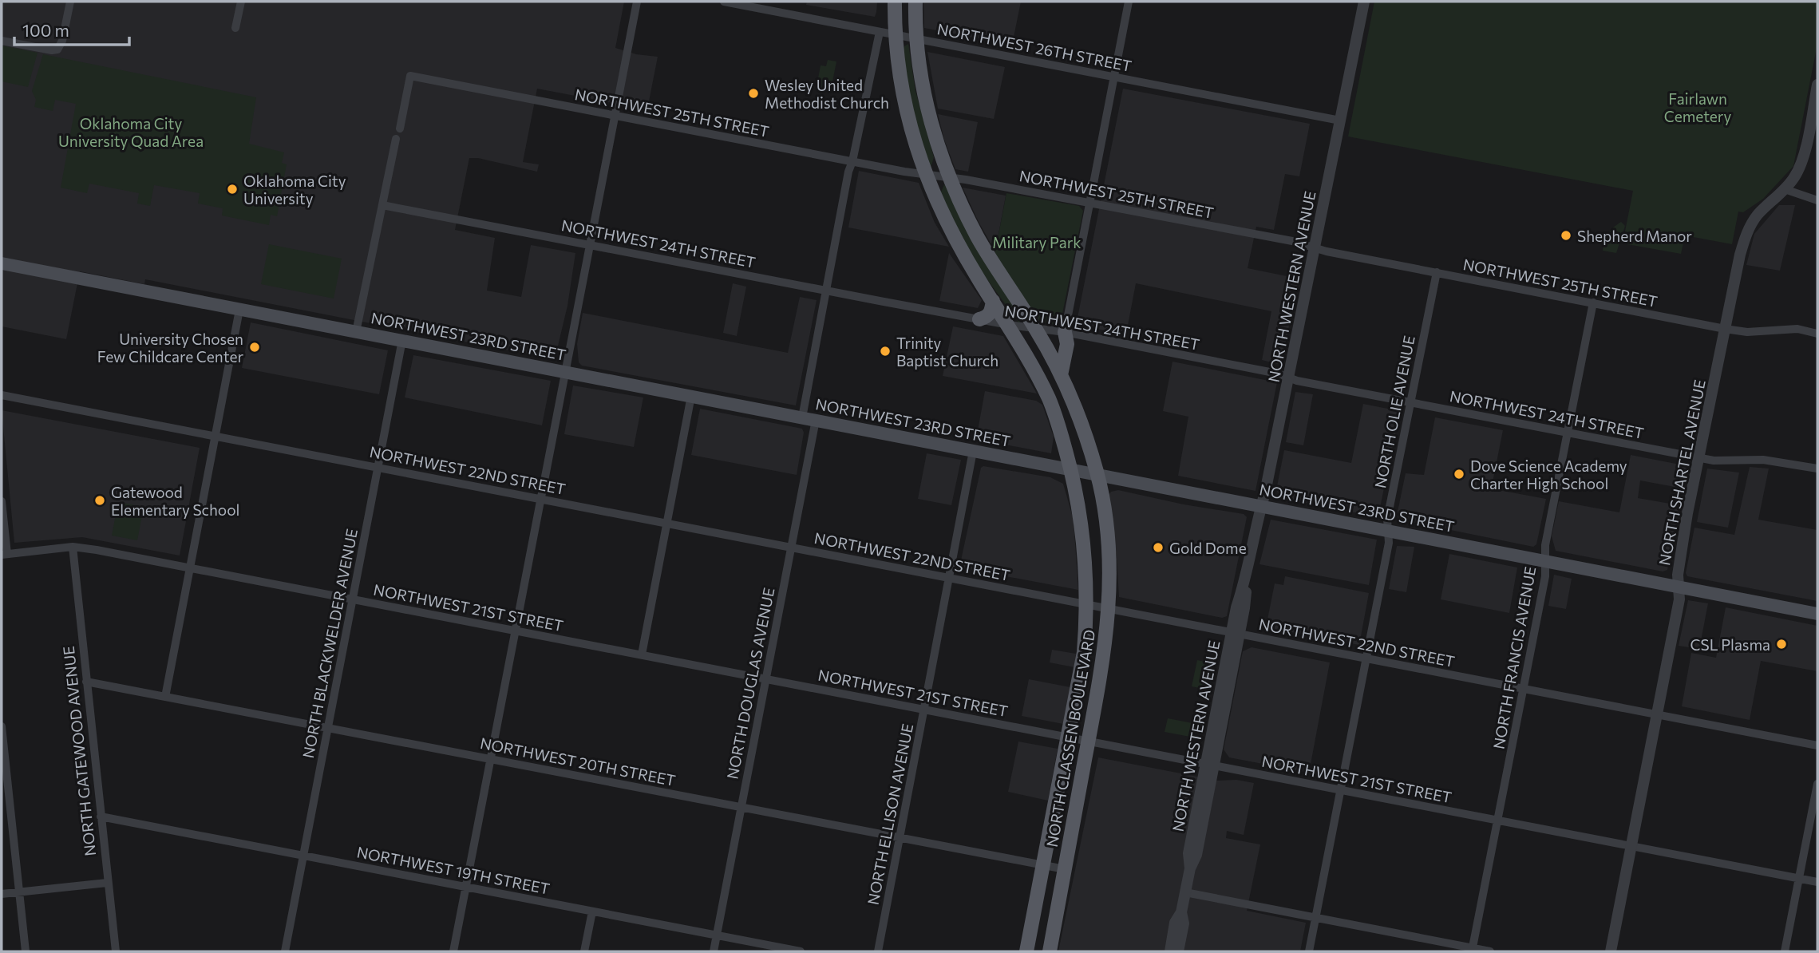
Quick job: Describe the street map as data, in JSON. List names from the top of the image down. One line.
{"streets":{"main road":["NORTHWEST 23RD STREET","NORTH CLASSEN BOULEVARD"],"street":["NORTHWEST 26TH STREET","NORTHWEST 25TH STREET","NORTHWEST 24TH STREET","NORTH WESTERN AVENUE","NORTH OLIE AVENUE","NORTHWEST 22ND STREET","NORTH SHARTEL AVENUE","NORTHWEST 21ST STREET","NORTH BLACKWELDER AVENUE","NORTH FRANCIS AVENUE","NORTH DOUGLAS AVENUE","NORTH GATEWOOD AVENUE","NORTHWEST 20TH STREET","NORTH ELLISON AVENUE","NORTHWEST 19TH STREET"]},"crossings":[["NORTHWEST 26TH STREET","NORTH WESTERN AVENUE"],["NORTHWEST 26TH STREET","NORTH DOUGLAS AVENUE"],["NORTHWEST 26TH STREET","NORTH CLASSEN BOULEVARD"],["NORTHWEST 25TH STREET","NORTH WESTERN AVENUE"],["NORTHWEST 25TH STREET","NORTH OLIE AVENUE"],["NORTHWEST 25TH STREET","NORTH SHARTEL AVENUE"],["NORTHWEST 25TH STREET","NORTH FRANCIS AVENUE"],["NORTHWEST 25TH STREET","NORTH DOUGLAS AVENUE"],["NORTHWEST 25TH STREET","NORTH CLASSEN BOULEVARD"],["NORTHWEST 24TH STREET","NORTH WESTERN AVENUE"],["NORTHWEST 24TH STREET","NORTH OLIE AVENUE"],["NORTHWEST 24TH STREET","NORTH SHARTEL AVENUE"],["NORTHWEST 24TH STREET","NORTH FRANCIS AVENUE"],["NORTHWEST 24TH STREET","NORTH DOUGLAS AVENUE"],["NORTHWEST 24TH STREET","NORTH CLASSEN BOULEVARD"],["NORTH WESTERN AVENUE","NORTHWEST 23RD STREET"],["NORTH WESTERN AVENUE","NORTHWEST 22ND STREET"],["NORTH WESTERN AVENUE","NORTHWEST 21ST STREET"],["NORTHWEST 23RD STREET","NORTH OLIE AVENUE"],["NORTHWEST 23RD STREET","NORTH SHARTEL AVENUE"],["NORTHWEST 23RD STREET","NORTH BLACKWELDER AVENUE"],["NORTHWEST 23RD STREET","NORTH FRANCIS AVENUE"],["NORTHWEST 23RD STREET","NORTH DOUGLAS AVENUE"],["NORTHWEST 23RD STREET","NORTH CLASSEN BOULEVARD"],["NORTHWEST 23RD STREET","NORTH ELLISON AVENUE"],["NORTH OLIE AVENUE","NORTHWEST 22ND STREET"],["NORTH OLIE AVENUE","NORTHWEST 21ST STREET"],["NORTHWEST 22ND STREET","NORTH SHARTEL AVENUE"],["NORTHWEST 22ND STREET","NORTH BLACKWELDER AVENUE"],["NORTHWEST 22ND STREET","NORTH FRANCIS AVENUE"],["NORTHWEST 22ND STREET","NORTH DOUGLAS AVENUE"],["NORTHWEST 22ND STREET","NORTH CLASSEN BOULEVARD"],["NORTHWEST 22ND STREET","NORTH ELLISON AVENUE"],["NORTH SHARTEL AVENUE","NORTHWEST 21ST STREET"],["NORTHWEST 21ST STREET","NORTH BLACKWELDER AVENUE"],["NORTHWEST 21ST STREET","NORTH FRANCIS AVENUE"],["NORTHWEST 21ST STREET","NORTH DOUGLAS AVENUE"],["NORTHWEST 21ST STREET","NORTH CLASSEN BOULEVARD"],["NORTHWEST 21ST STREET","NORTH GATEWOOD AVENUE"],["NORTHWEST 21ST STREET","NORTH ELLISON AVENUE"],["NORTH BLACKWELDER AVENUE","NORTHWEST 20TH STREET"],["NORTH BLACKWELDER AVENUE","NORTHWEST 19TH STREET"],["NORTH DOUGLAS AVENUE","NORTHWEST 20TH STREET"],["NORTH DOUGLAS AVENUE","NORTHWEST 19TH STREET"],["NORTH CLASSEN BOULEVARD","NORTHWEST 20TH STREET"],["NORTH GATEWOOD AVENUE","NORTHWEST 20TH STREET"],["NORTH GATEWOOD AVENUE","NORTHWEST 19TH STREET"],["NORTHWEST 20TH STREET","NORTH ELLISON AVENUE"]],"parks":["Fairlawn Cemetery","Oklahoma City University Quad Area","Military Park"],"places":["Wesley United Methodist Church","Oklahoma City University","Shepherd Manor","University Chosen Few Childcare Center","Trinity Baptist Church","Dove Science Academy Charter High School","Gatewood Elementary School","Gold Dome","CSL Plasma"],"scale_bar":"100 m"}
